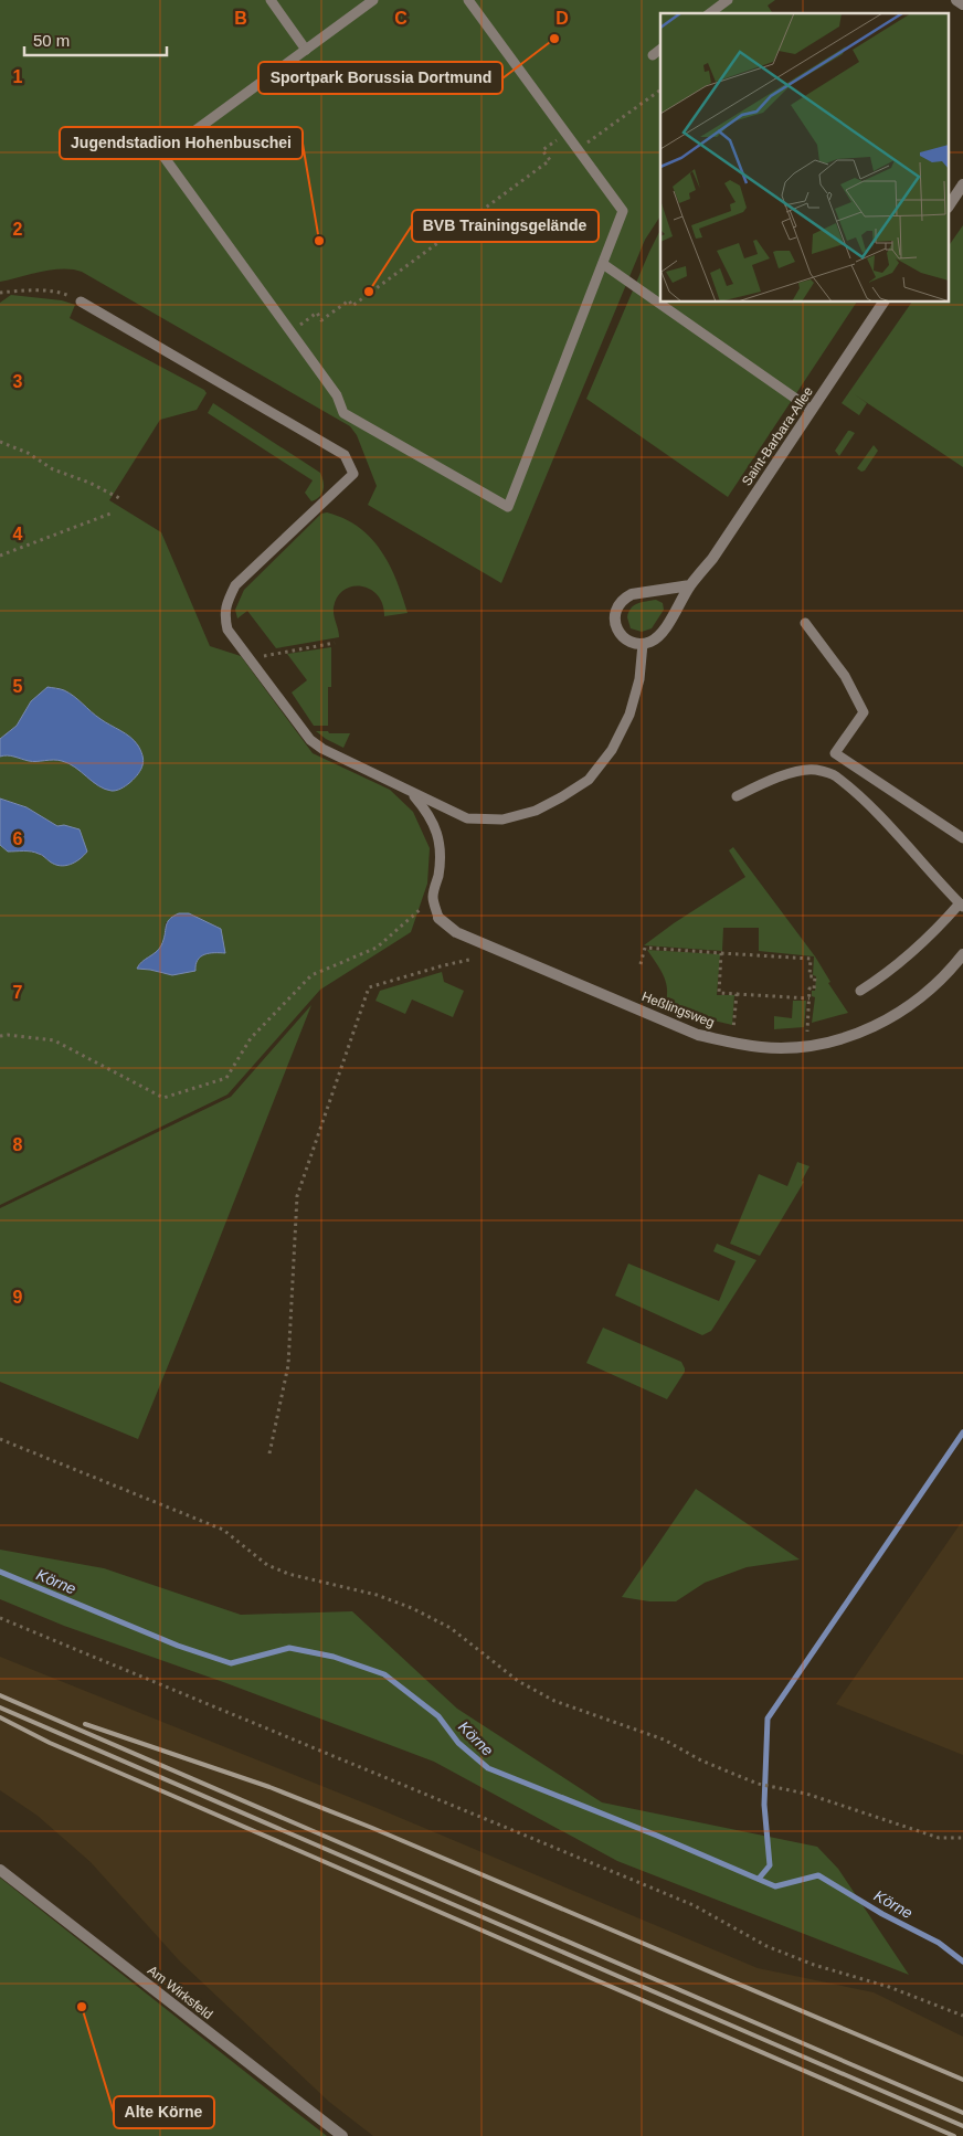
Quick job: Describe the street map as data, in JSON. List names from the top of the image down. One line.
{"streets":{"street":["Saint-Barbara-Allee","Heßlingsweg","Am Wirksfeld"]},"water":["Körne"],"places":["Sportpark Borussia Dortmund","Jugendstadion Hohenbuschei","BVB Trainingsgelände","Alte Körne"],"scale_bar":"50 m","grid":{"columns":["B","C","D"],"rows":["1","2","3","4","5","6","7","8","9"]}}
